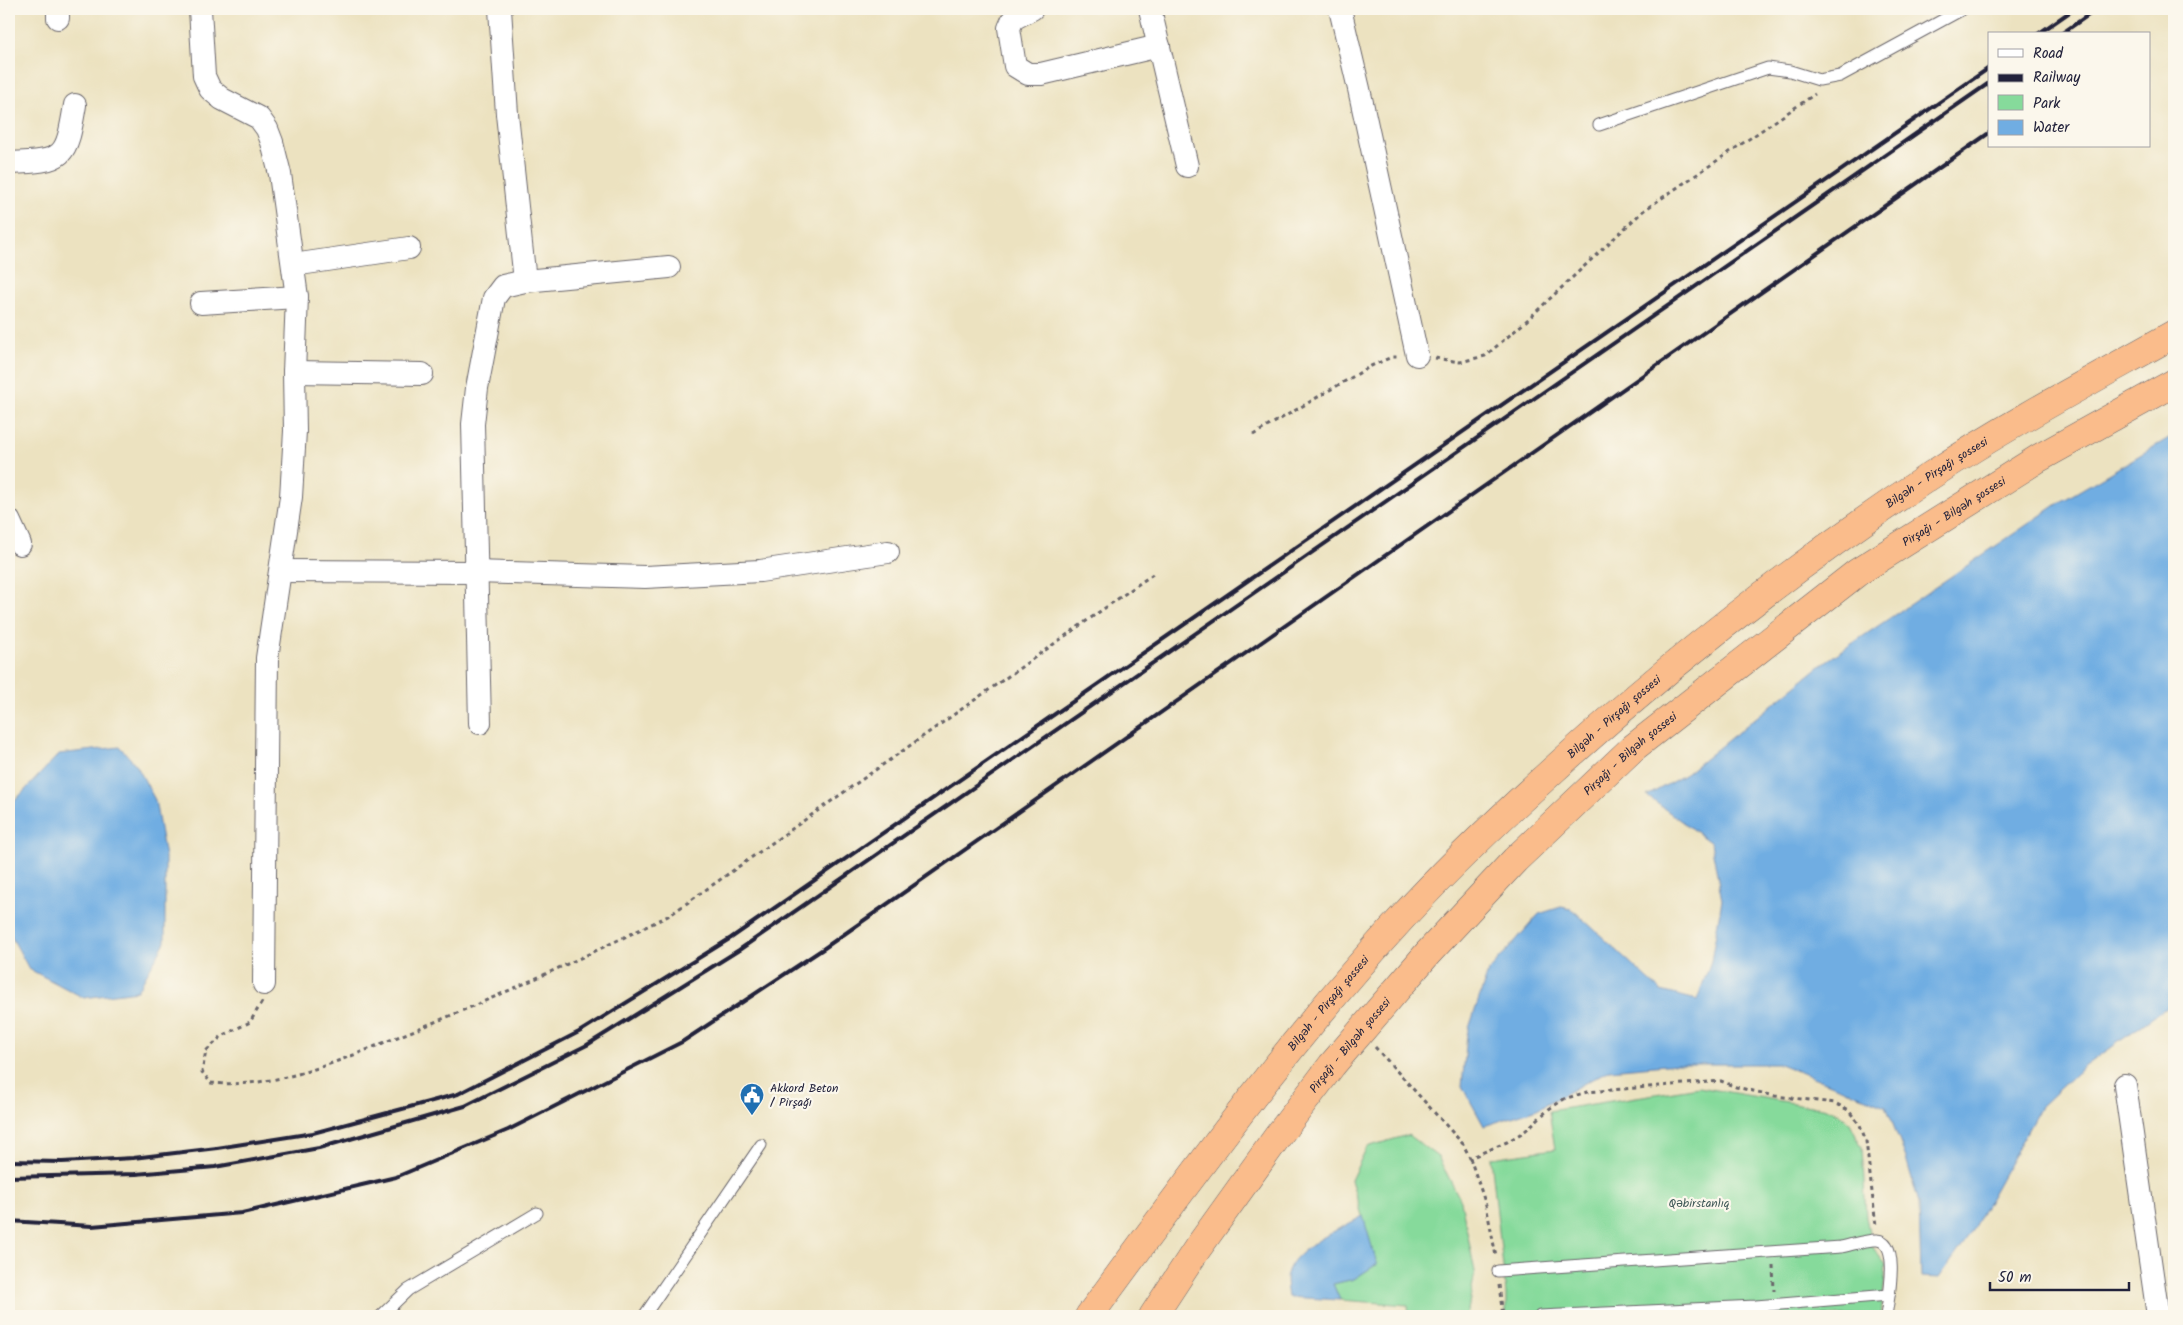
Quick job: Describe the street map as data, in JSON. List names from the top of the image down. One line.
{"streets":{"highway":["Bilgəh - Pirşağı şossesi","Pirşağı - Bilgəh şossesi"]},"parks":["Qəbirstanlıq"],"places":{"public building":["Akkord Beton / Pirşağı"]},"legend":["Road","Railway","Park","Water"],"scale_bar":"50 m"}
